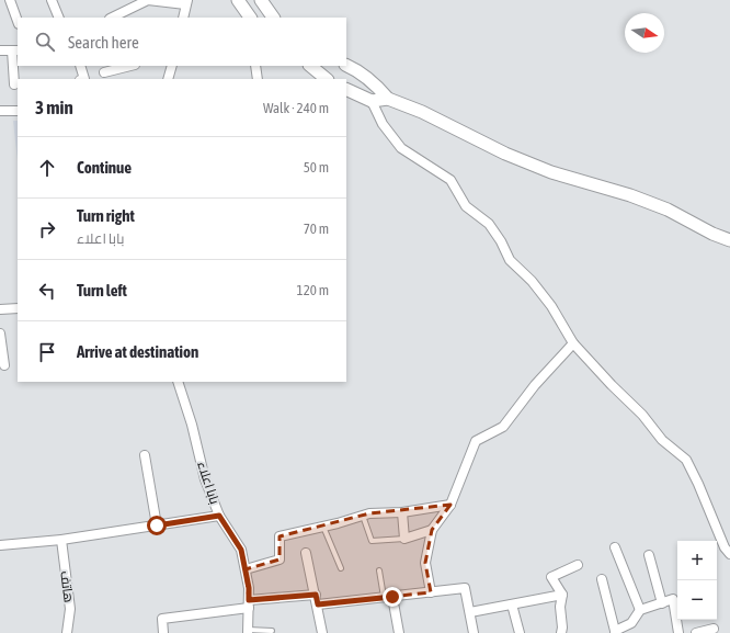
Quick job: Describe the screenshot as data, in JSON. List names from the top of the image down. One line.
{"streets":{"street":["بابا اعلاء","هاتف"]},"north":"right","page":{"search":"Search here","heading":["3 min","Walk · 240 m"],"list":[["Continue","50 m"],["Turn right","بابا اعلاء","70 m"],["Turn left","120 m"],"Arrive at destination"],"map_buttons":["+","−"]}}
